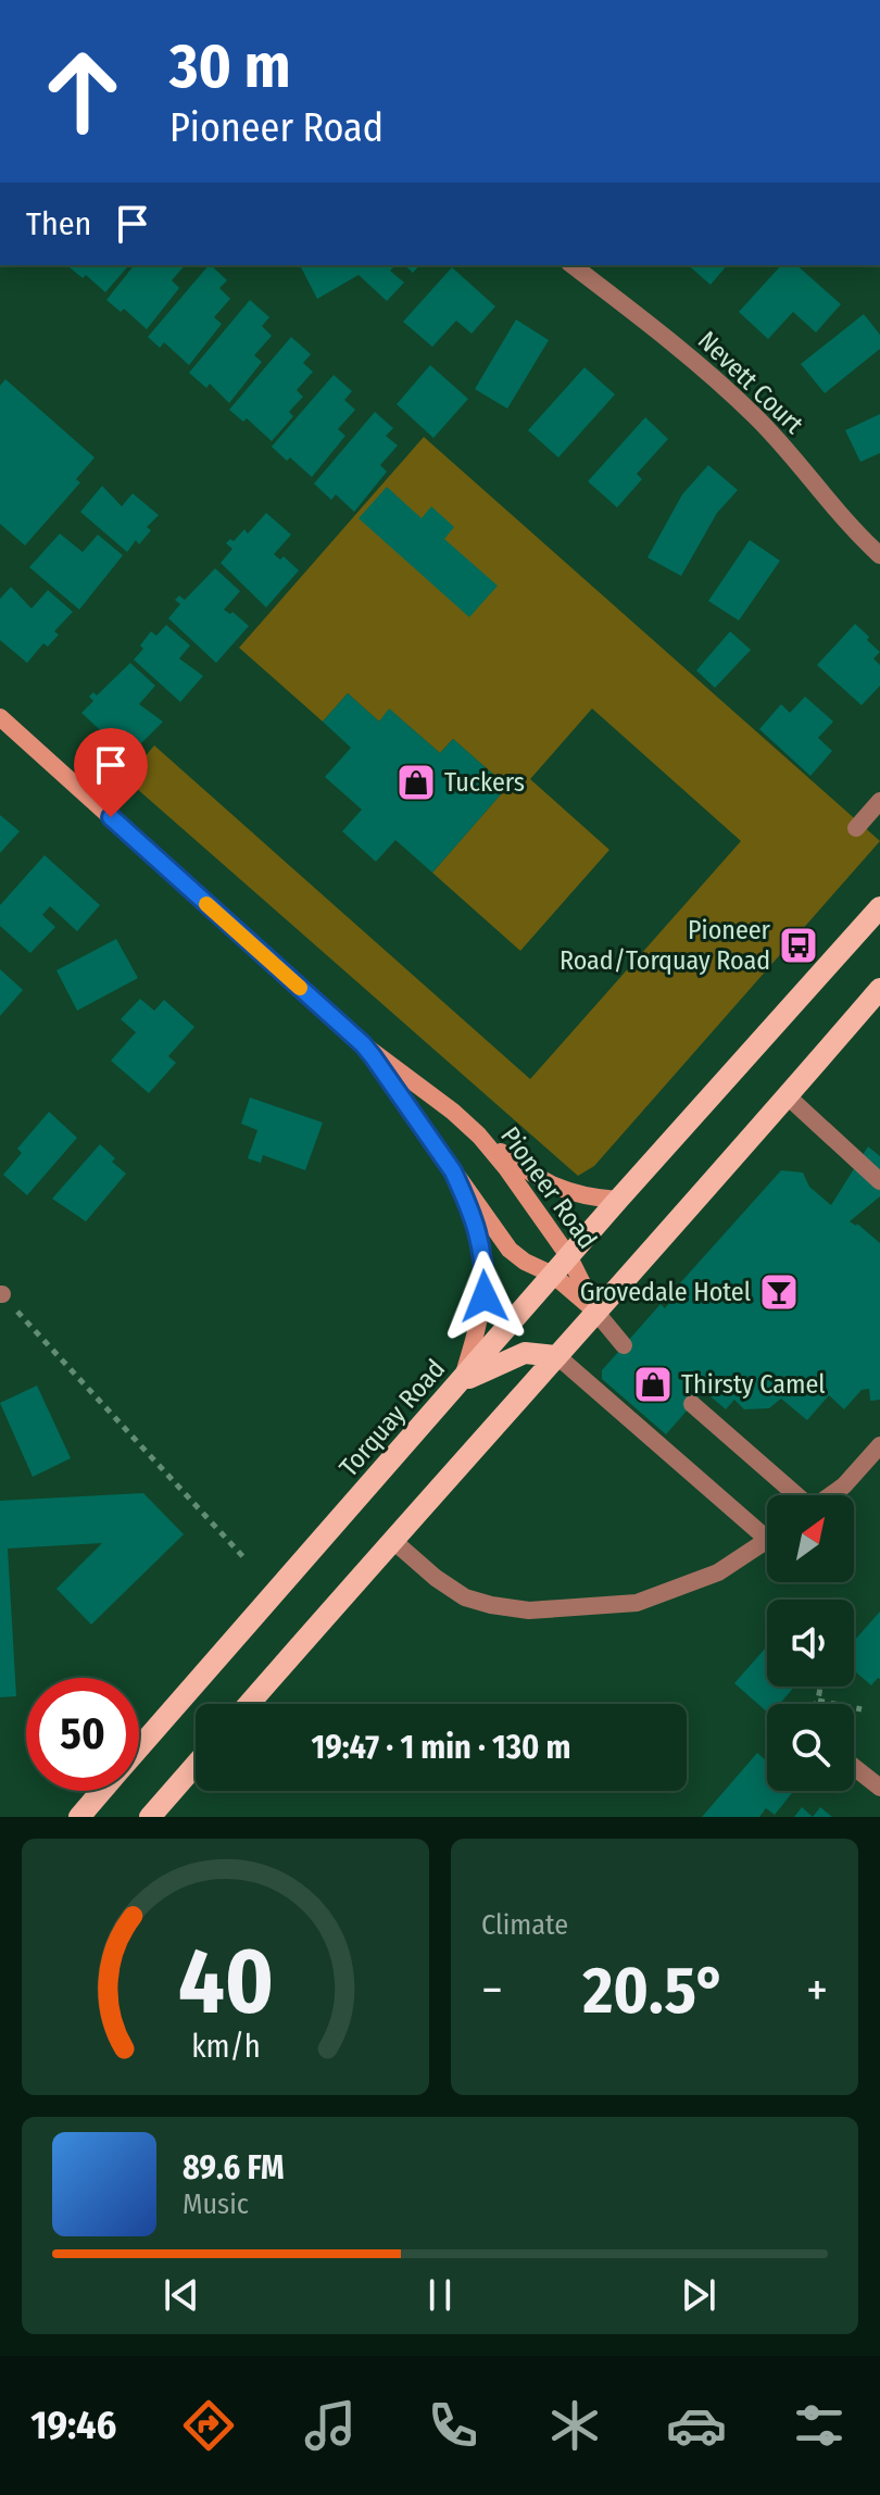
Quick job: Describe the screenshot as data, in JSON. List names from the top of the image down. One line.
{"streets":{"main road":["Pioneer Road","Torquay Road"],"street":["Nevett Court"]},"crossings":[["Pioneer Road","Torquay Road"]],"places":{"shop":["Tuckers","Thirsty Camel"],"bus stop":["Pioneer Road/Torquay Road"],"bar":["Grovedale Hotel"]},"north":"top right","page":{"turn":["30 m","Pioneer Road"],"then":"Then","limit":"50","trip":"19:47 · 1 min · 130 m","tile":"Climate","heat":["−","20.5°","+"],"song":["89.6 FM","Music"],"tabs":"19:46","gauge":["40","km/h"]}}
